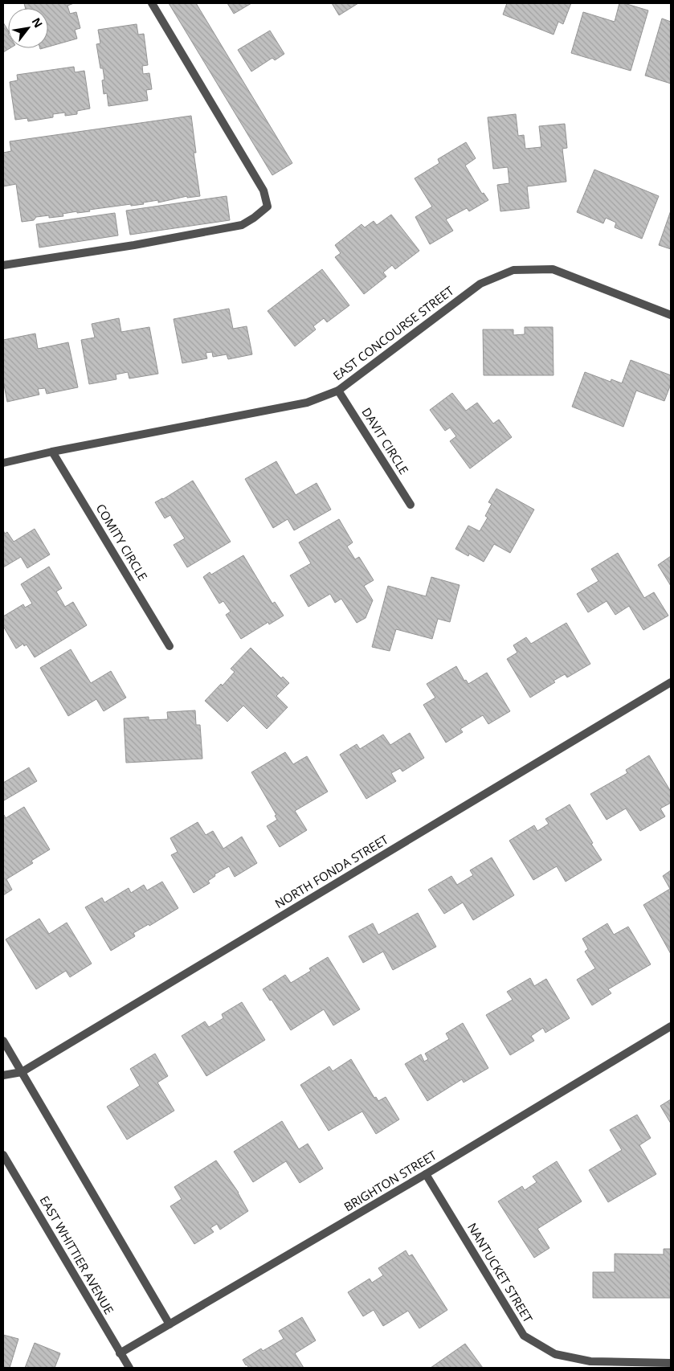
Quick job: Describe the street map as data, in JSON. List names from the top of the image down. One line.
{"streets":{"street":["EAST CONCOURSE STREET","DAVIT CIRCLE","COMITY CIRCLE","NORTH FONDA STREET","BRIGHTON STREET","EAST WHITTIER AVENUE","NANTUCKET STREET"]},"crossings":[["EAST CONCOURSE STREET","DAVIT CIRCLE"],["EAST CONCOURSE STREET","COMITY CIRCLE"],["BRIGHTON STREET","EAST WHITTIER AVENUE"],["BRIGHTON STREET","NANTUCKET STREET"]],"north":"top right"}
